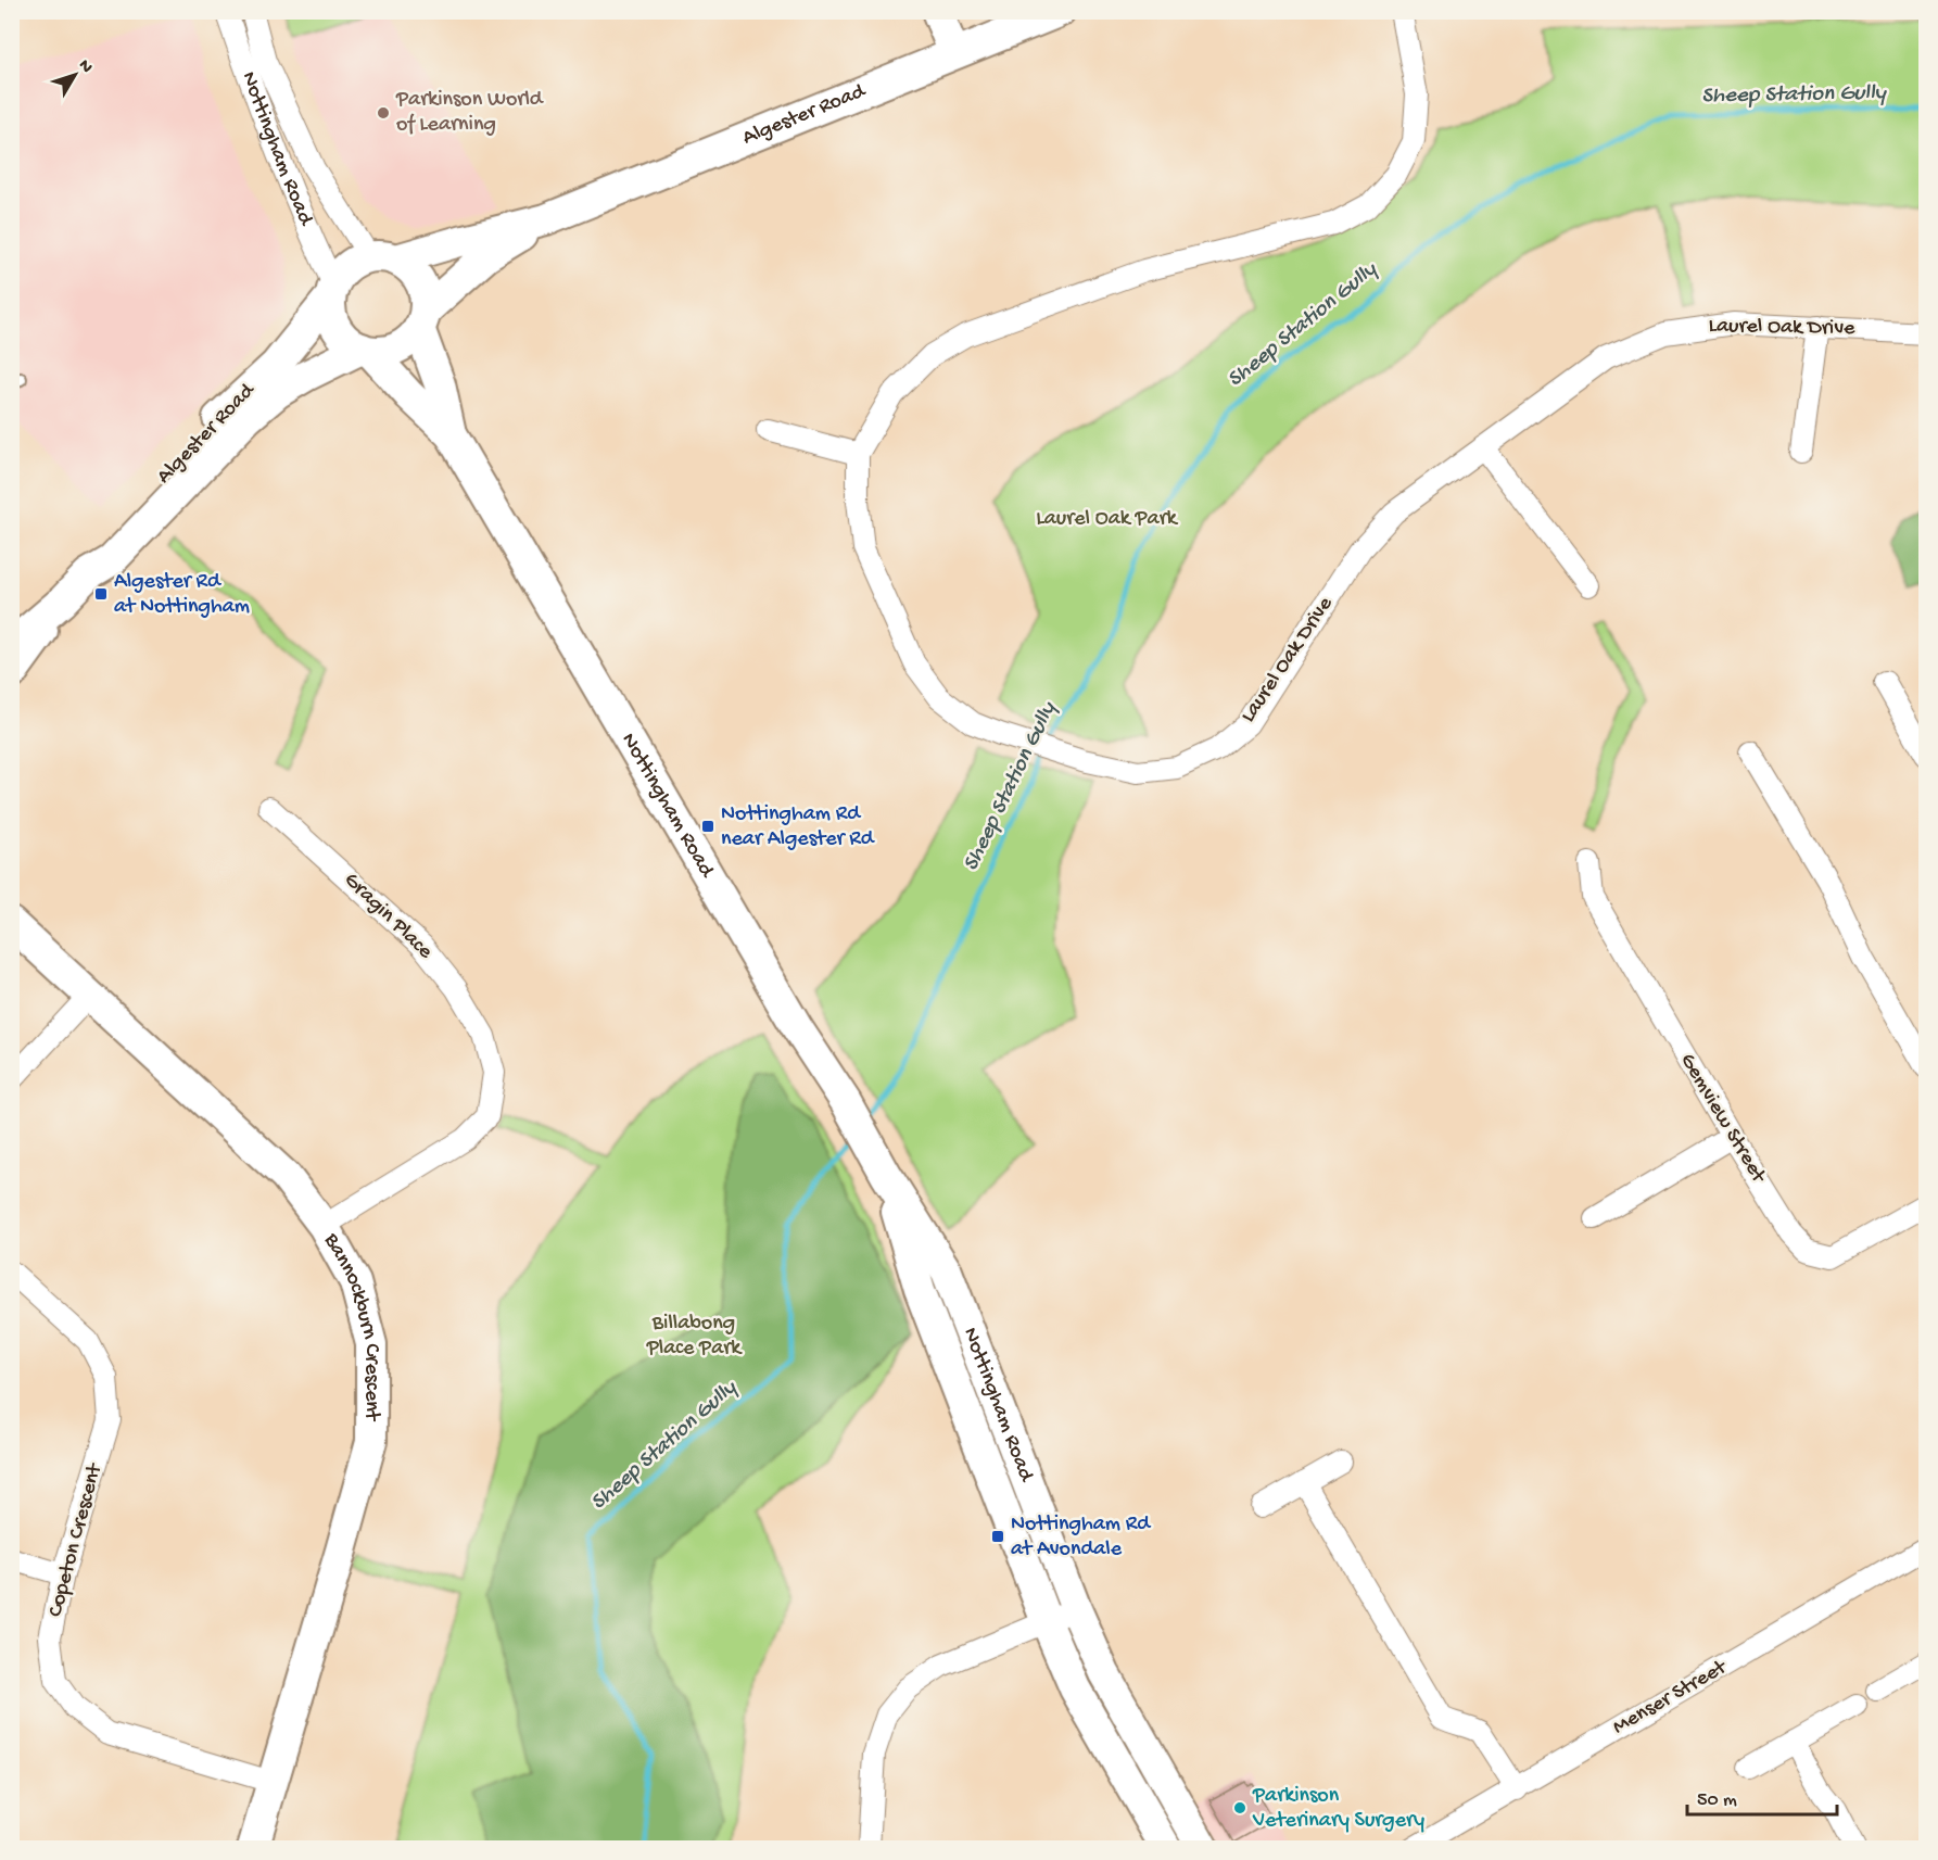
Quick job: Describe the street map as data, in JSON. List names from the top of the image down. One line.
{"streets":{"street":["Algester Road","Nottingham Road","Laurel Oak Drive","Gragin Place","Gemview Street","Bannockburn Crescent","Copeton Crescent","Menser Street"]},"crossings":[["Algester Road","Nottingham Road"],["Gragin Place","Bannockburn Crescent"],["Bannockburn Crescent","Copeton Crescent"]],"water":["Sheep Station Gully"],"parks":["Laurel Oak Park","Billabong Place Park"],"places":{"other":["Parkinson World of Learning","Parkinson Veterinary Surgery"],"transit":["Algester Rd at Nottingham","Nottingham Rd near Algester Rd","Nottingham Rd at Avondale"]},"scale_bar":"50 m","north":"top right"}
